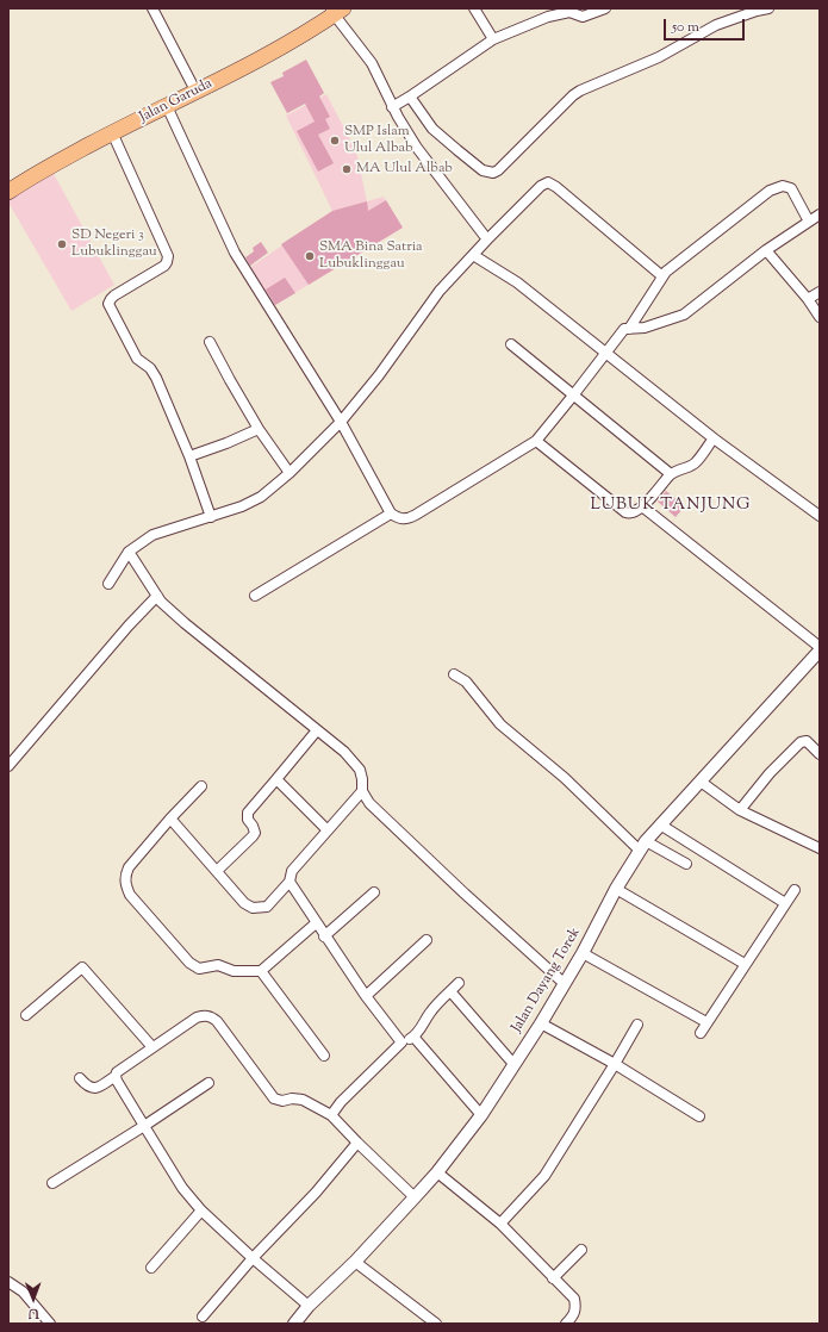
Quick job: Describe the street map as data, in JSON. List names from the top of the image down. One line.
{"streets":{"highway":["Jalan Garuda"],"street":["Jalan Dayang Torek"]},"districts":["LUBUK TANJUNG"],"places":["SMP Islam Ulul Albab","MA Ulul Albab","SD Negeri 3 Lubuklinggau","SMA Bina Satria Lubuklinggau"],"scale_bar":"50 m","north":"bottom"}
